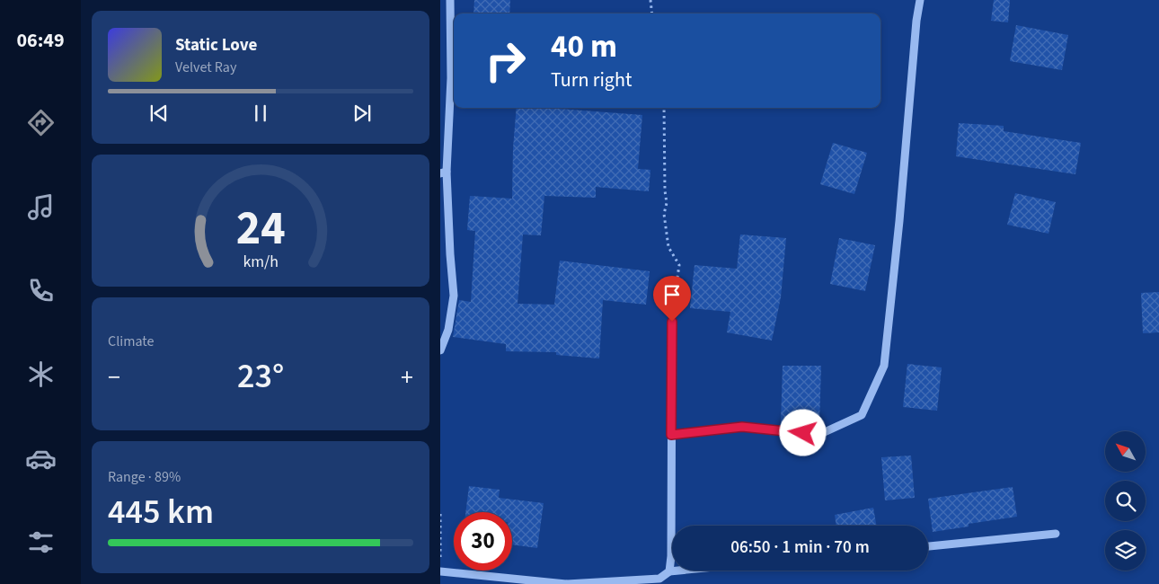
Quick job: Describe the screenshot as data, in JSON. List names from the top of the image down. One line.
{"north":"top left","page":{"tabs":"06:49","turn":["40 m","Turn right"],"song":["Static Love","Velvet Ray"],"tile":["Climate",["Range · 89%","445 km"]],"heat":["−","23°","+"],"limit":"30","trip":"06:50 · 1 min · 70 m","gauge":["24","km/h"]}}
